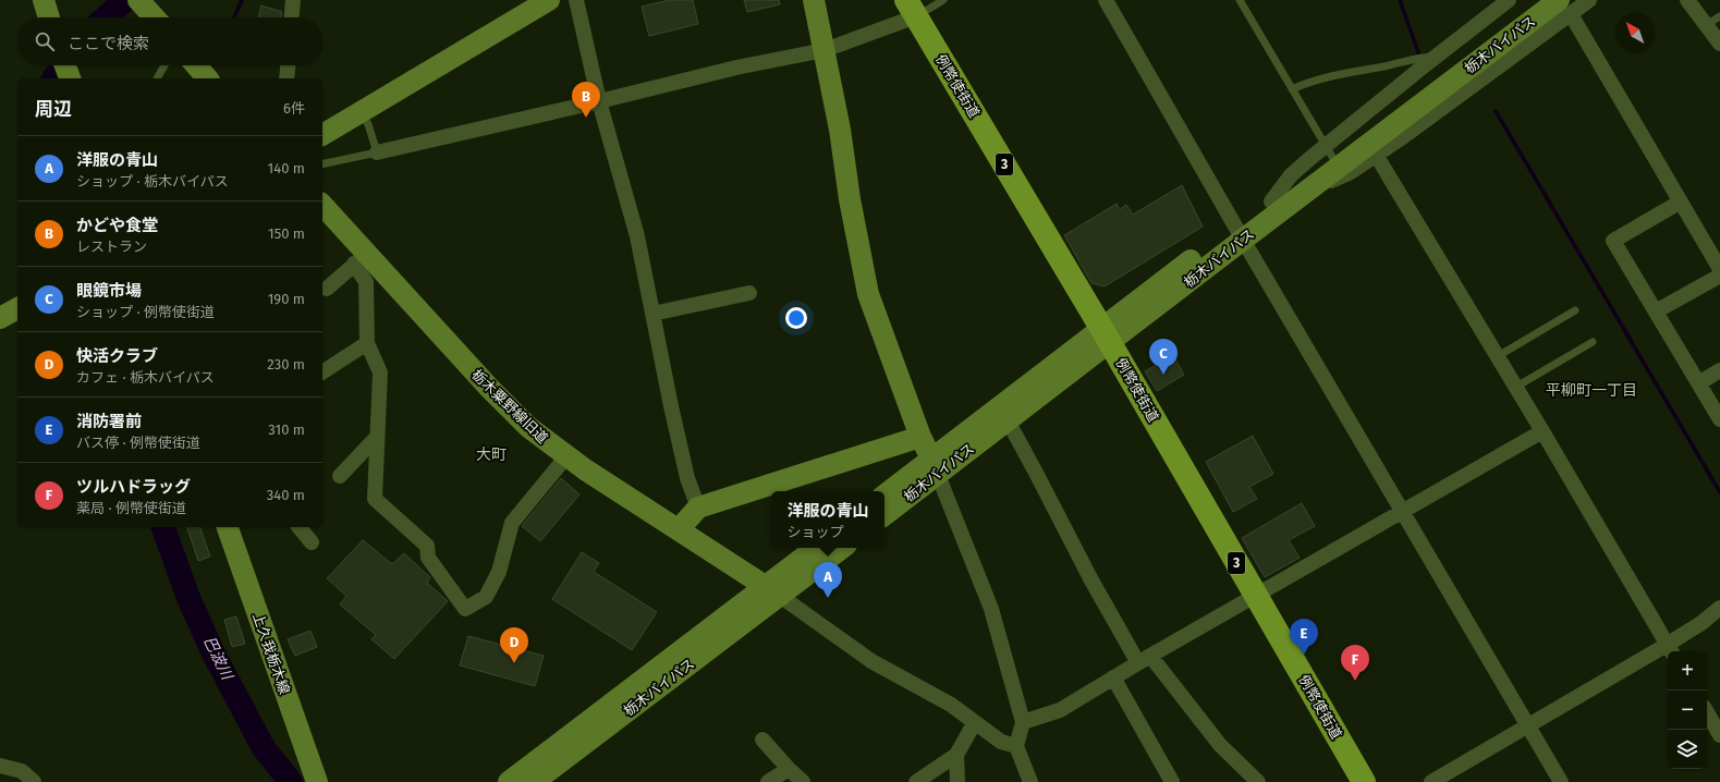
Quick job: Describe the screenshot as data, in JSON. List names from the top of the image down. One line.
{"streets":{"main road":["栃木バイパス","例幣使街道","3","栃木粟野線旧道","上久我栃木線"]},"crossings":[["栃木バイパス","例幣使街道"],["栃木バイパス","栃木粟野線旧道"]],"districts":["平柳町一丁目","大町"],"water":["巴波川"],"north":"top left","page":{"search":"ここで検索","heading":["周辺","6件"],"pins":["B","C","A","E","D","F"],"list":[{"mark":"A","name":"洋服の青山","note":"ショップ · 栃木バイパス","value":"140 m"},{"mark":"B","name":"かどや食堂","note":"レストラン","value":"150 m"},{"mark":"C","name":"眼鏡市場","note":"ショップ · 例幣使街道","value":"190 m"},{"mark":"D","name":"快活クラブ","note":"カフェ · 栃木バイパス","value":"230 m"},{"mark":"E","name":"消防署前","note":"バス停 · 例幣使街道","value":"310 m"},{"mark":"F","name":"ツルハドラッグ","note":"薬局 · 例幣使街道","value":"340 m"}],"popup":["洋服の青山","ショップ"],"map_buttons":["+","−"]}}
